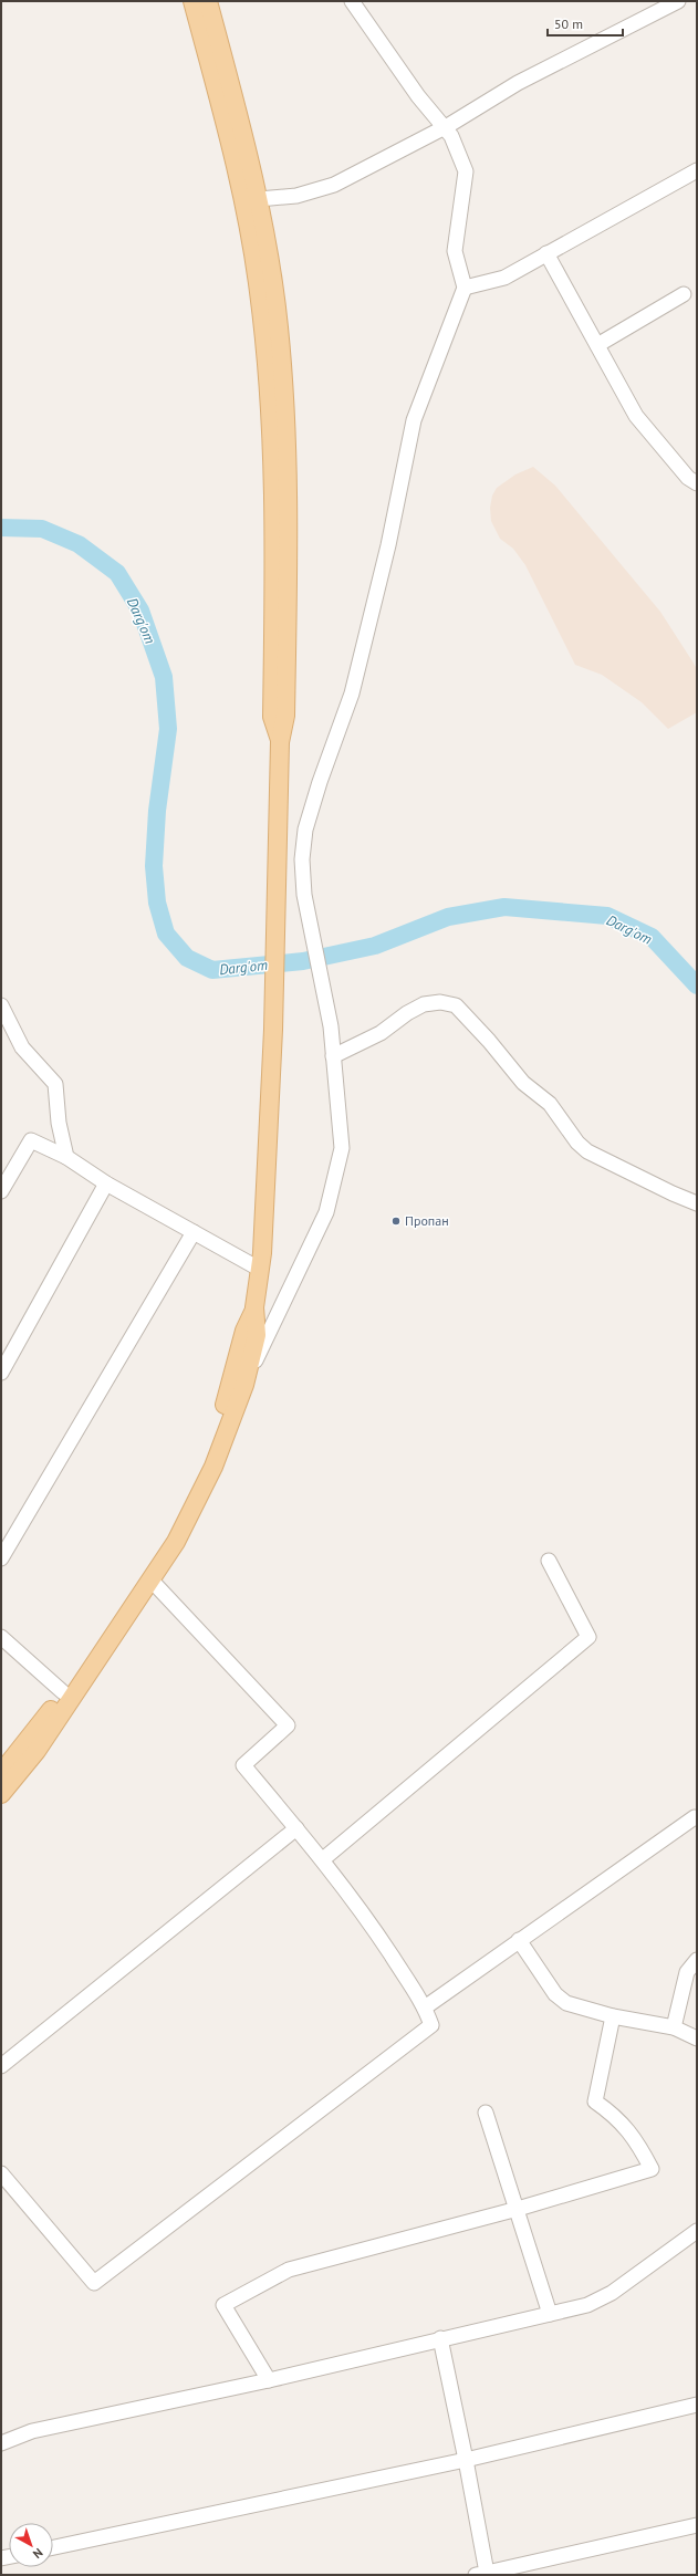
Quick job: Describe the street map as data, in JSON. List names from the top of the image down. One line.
{"water":["Darg'om"],"places":["Пропан"],"scale_bar":"50 m","north":"bottom right"}
